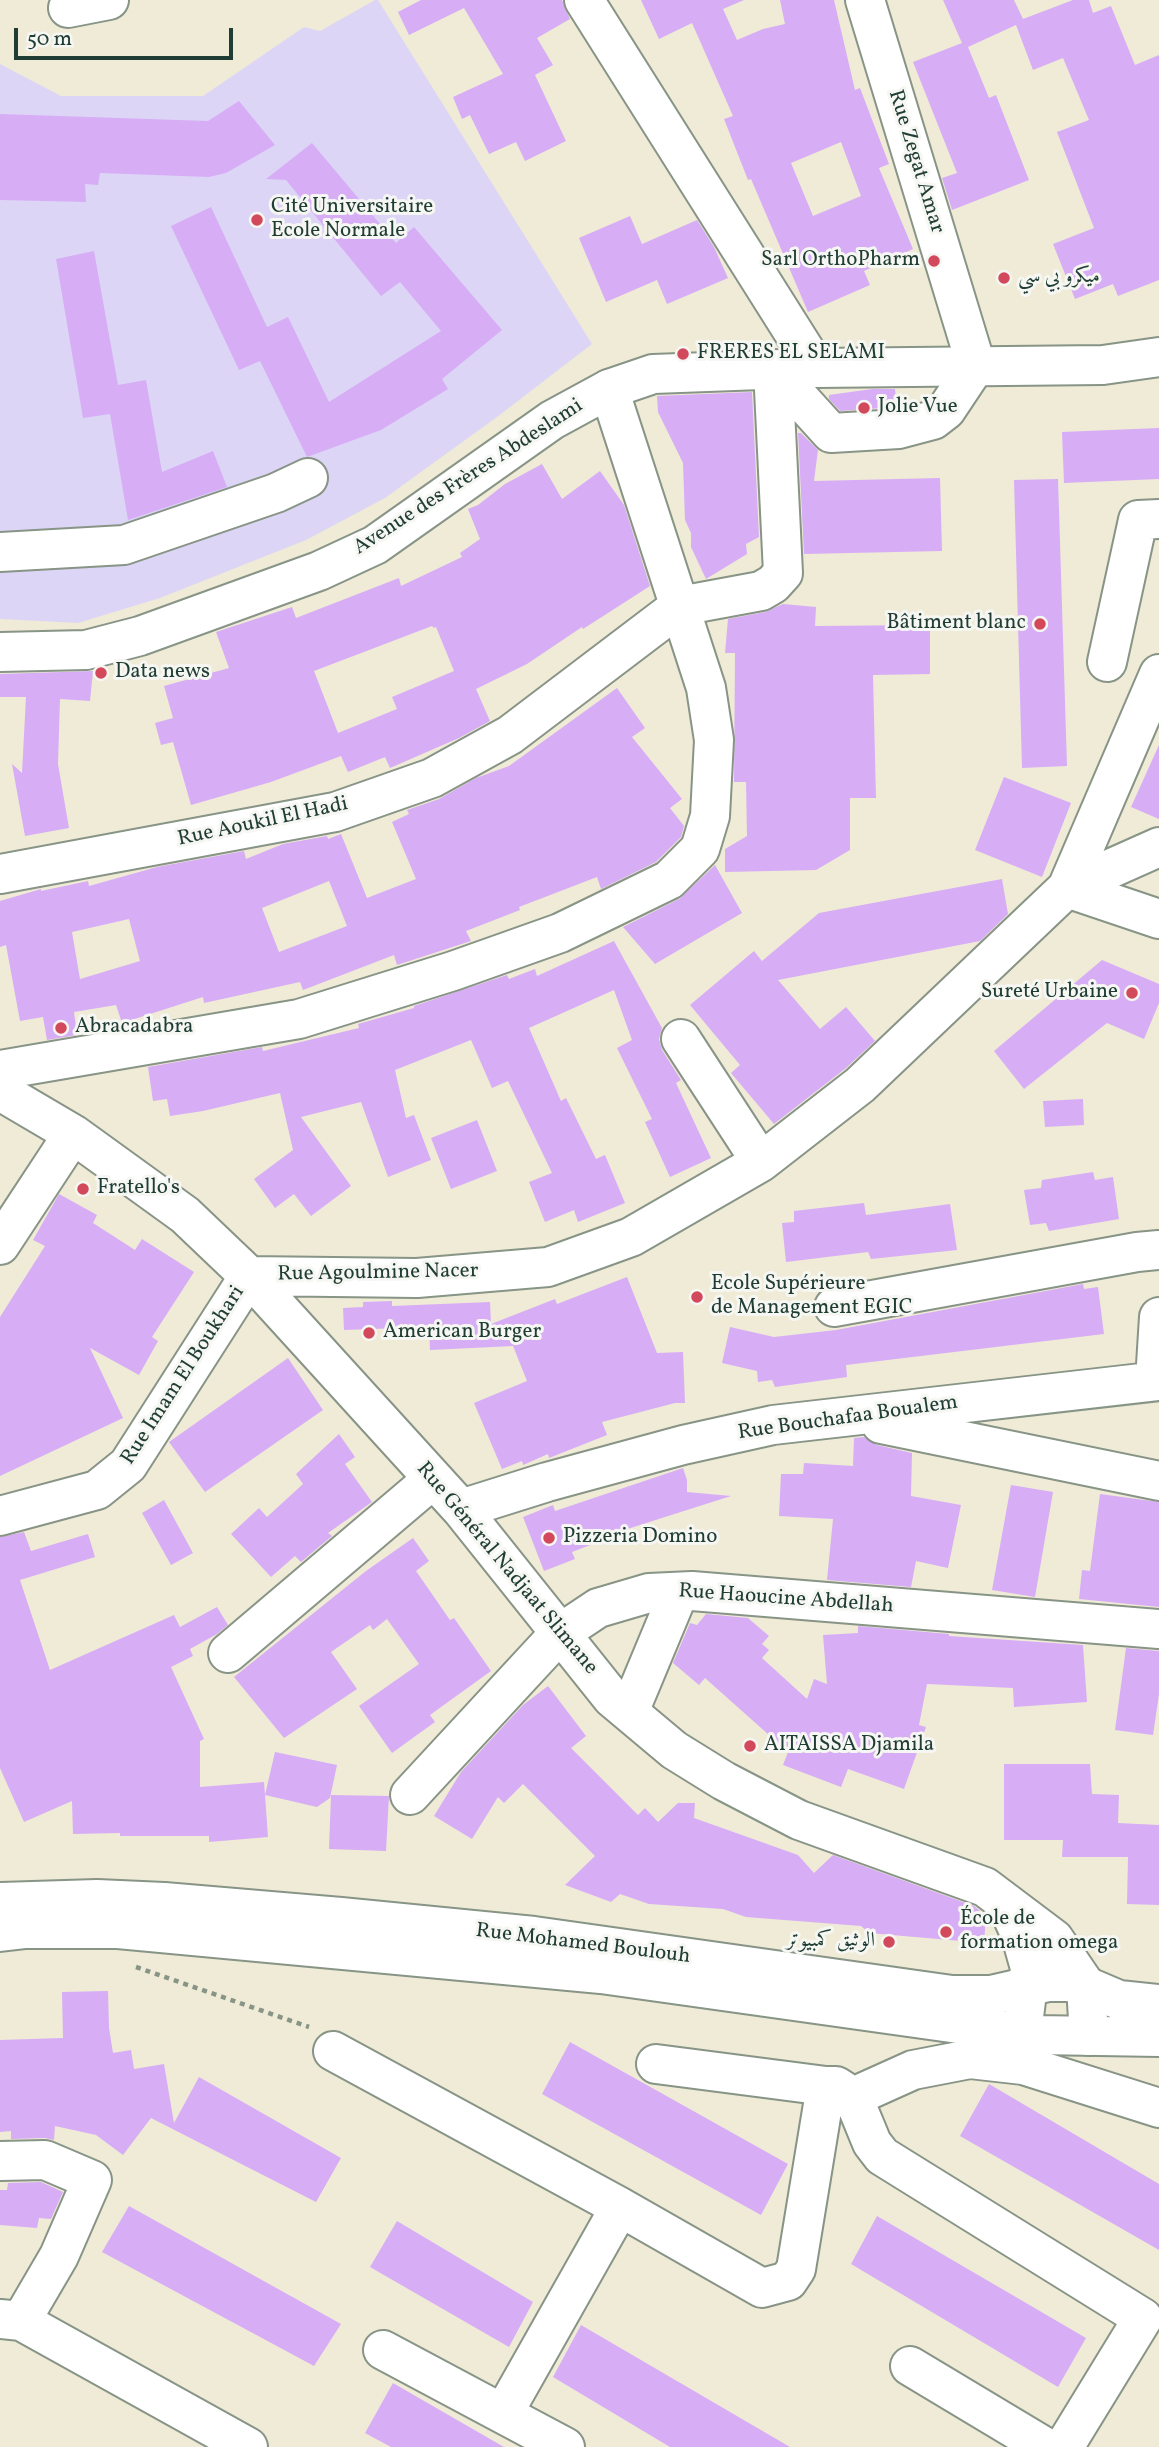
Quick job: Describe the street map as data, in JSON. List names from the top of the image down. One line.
{"streets":{"street":["Rue Zegat Amar","Avenue des Frères Abdeslami","Rue Aoukil El Hadi","Rue Agoulmine Nacer","Rue Imam El Boukhari","Rue Bouchafaa Boualem","Rue Général Nadjaat Slimane","Rue Haoucine Abdellah","Rue Mohamed Boulouh"]},"crossings":[["Rue Zegat Amar","Avenue des Frères Abdeslami"],["Rue Agoulmine Nacer","Rue Imam El Boukhari"],["Rue Agoulmine Nacer","Rue Général Nadjaat Slimane"],["Rue Imam El Boukhari","Rue Général Nadjaat Slimane"],["Rue Bouchafaa Boualem","Rue Général Nadjaat Slimane"],["Rue Général Nadjaat Slimane","Rue Haoucine Abdellah"],["Rue Général Nadjaat Slimane","Rue Mohamed Boulouh"]],"places":["Cité Universitaire Ecole Normale","Sarl OrthoPharm","ميكرو بي سي","FRERES EL SELAMI","Jolie Vue","Bâtiment blanc","Data news","Sureté Urbaine","Abracadabra","Fratello's","Ecole Supérieure de Management EGIC","American Burger","Pizzeria Domino","AITAISSA Djamila","École de formation omega","الوثيق كمبيوتر"],"scale_bar":"50 m"}
